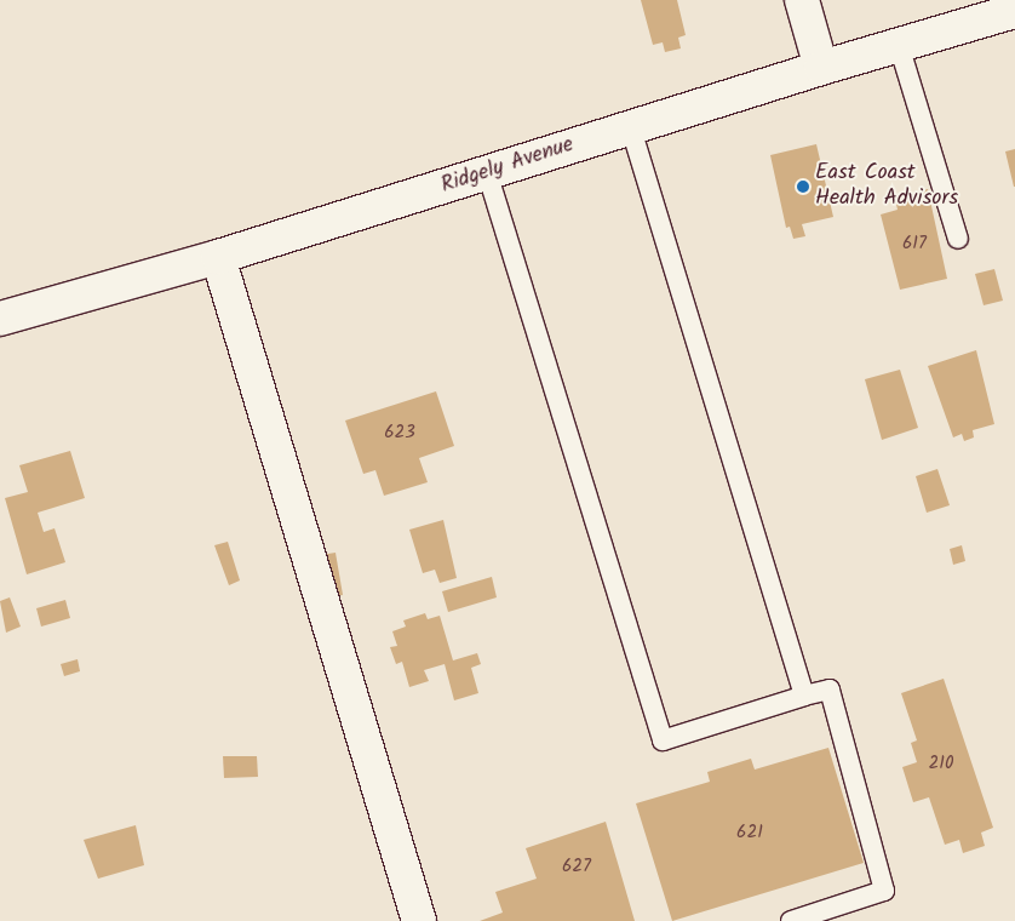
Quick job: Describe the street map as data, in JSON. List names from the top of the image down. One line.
{"streets":{"main road":["Ridgely Avenue"]},"places":["East Coast Health Advisors"],"house_numbers":["617","623","210","621","627"]}
